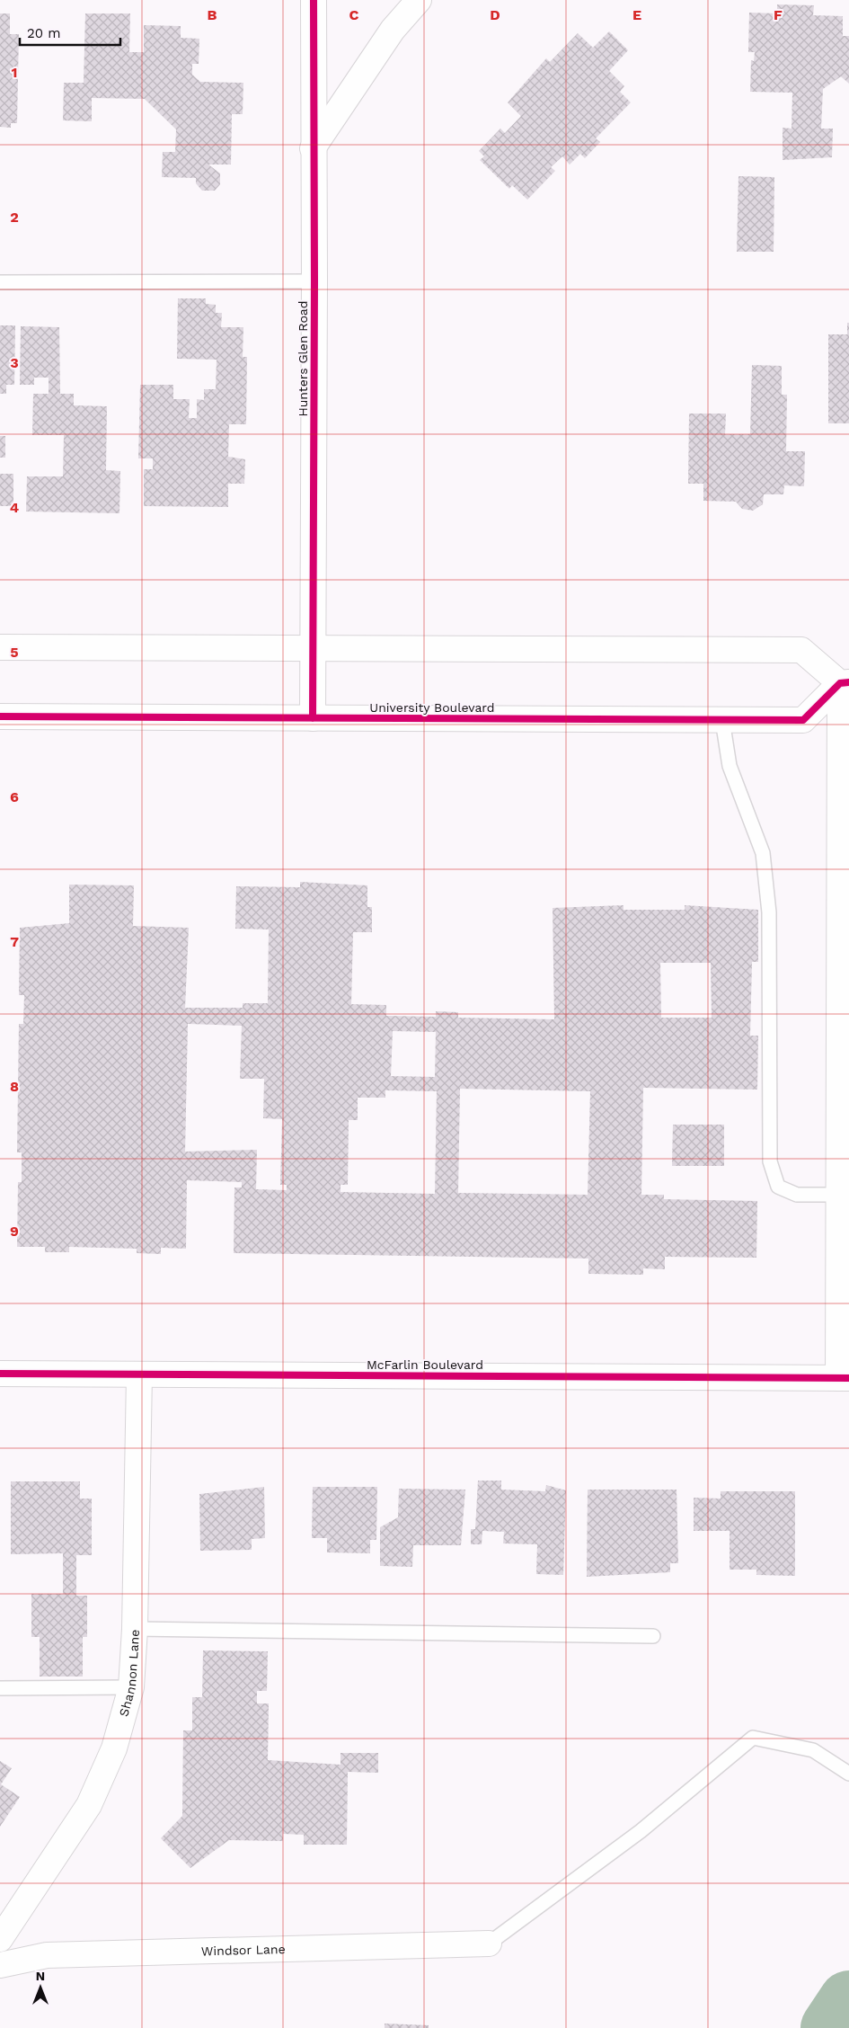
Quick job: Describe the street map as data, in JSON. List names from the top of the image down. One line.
{"streets":{"street":["Hunters Glen Road","University Boulevard","McFarlin Boulevard","Shannon Lane","Windsor Lane"]},"crossings":[["Hunters Glen Road","University Boulevard"],["McFarlin Boulevard","Shannon Lane"]],"scale_bar":"20 m","north":"top","grid":{"columns":["B","C","D","E","F"],"rows":["1","2","3","4","5","6","7","8","9"]}}
